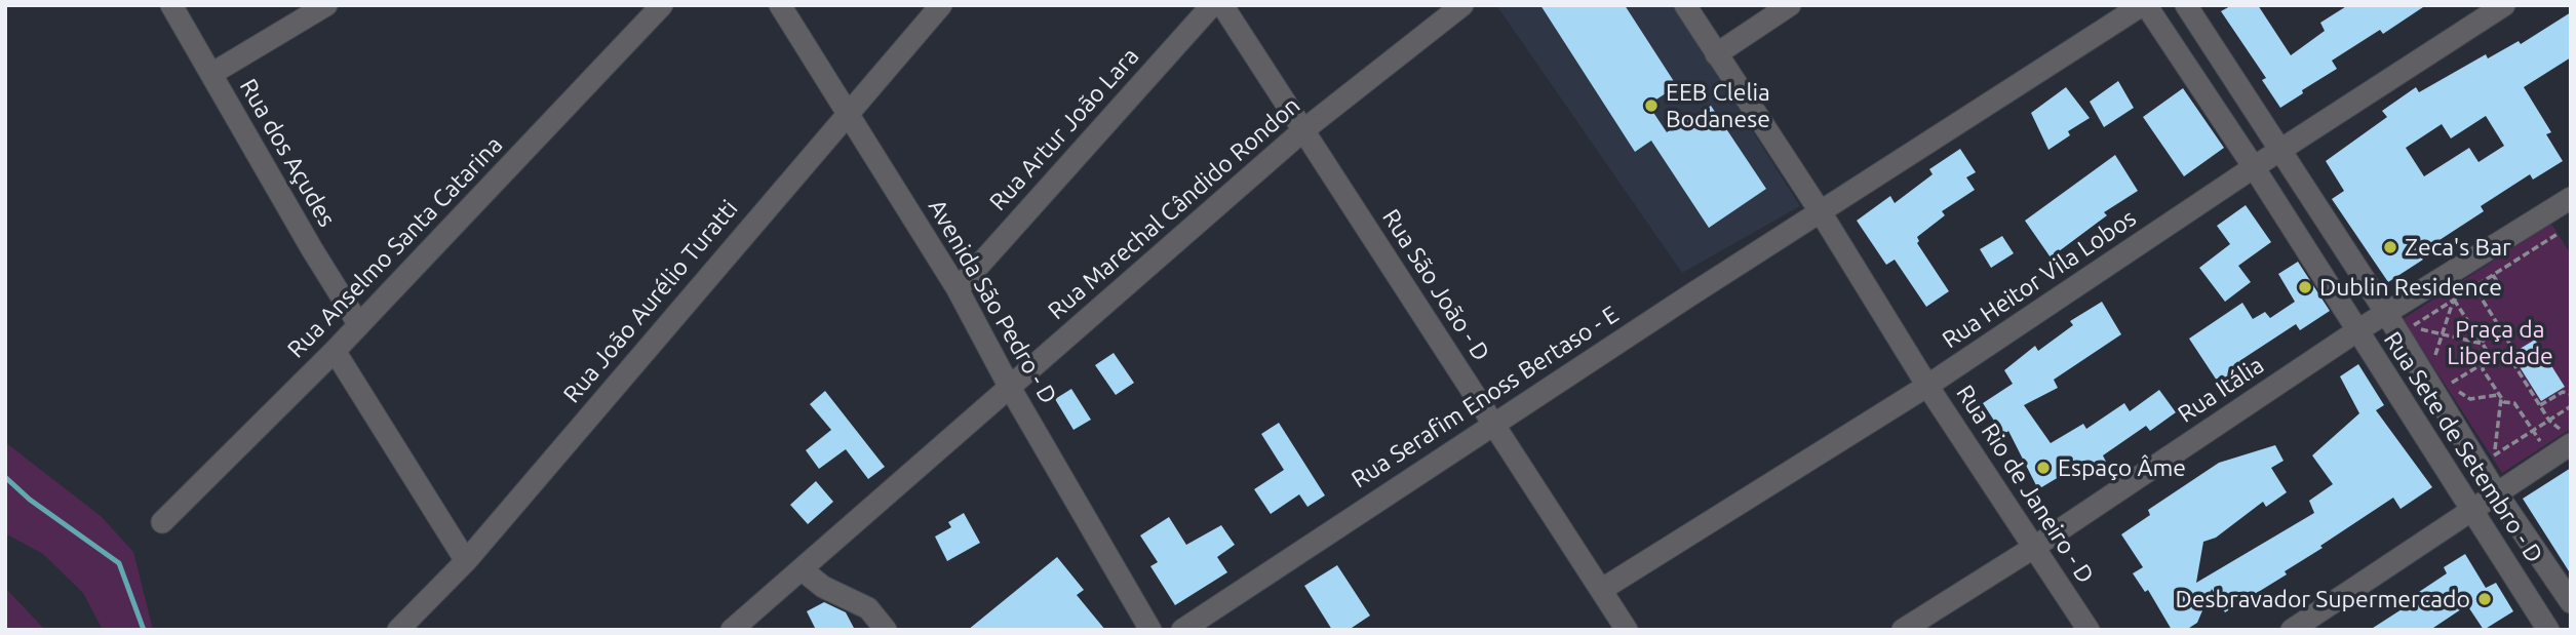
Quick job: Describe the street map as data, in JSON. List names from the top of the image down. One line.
{"streets":{"street":["Rua Artur João Lara","Rua dos Açudes","Rua Marechal Cândido Rondon","Rua Anselmo Santa Catarina","Rua Heitor Vila Lobos","Rua São João - D","Rua João Aurélio Turatti","Avenida São Pedro - D","Rua Itália","Rua Serafim Enoss Bertaso - E","Rua Sete de Setembro - D","Rua Rio de Janeiro - D"]},"crossings":[["Rua Artur João Lara","Avenida São Pedro - D"],["Rua dos Açudes","Rua Anselmo Santa Catarina"],["Rua Marechal Cândido Rondon","Rua São João - D"],["Rua Marechal Cândido Rondon","Avenida São Pedro - D"],["Rua Heitor Vila Lobos","Rua São João - D"],["Rua Heitor Vila Lobos","Rua Sete de Setembro - D"],["Rua Heitor Vila Lobos","Rua Rio de Janeiro - D"],["Rua São João - D","Rua Serafim Enoss Bertaso - E"],["Rua João Aurélio Turatti","Avenida São Pedro - D"],["Rua Itália","Rua Sete de Setembro - D"],["Rua Itália","Rua Rio de Janeiro - D"],["Rua Serafim Enoss Bertaso - E","Rua Sete de Setembro - D"],["Rua Serafim Enoss Bertaso - E","Rua Rio de Janeiro - D"]],"parks":["Praça da Liberdade"],"places":["EEB Clelia Bodanese","Zeca's Bar","Dublin Residence","Espaço Âme","Desbravador Supermercado"]}
